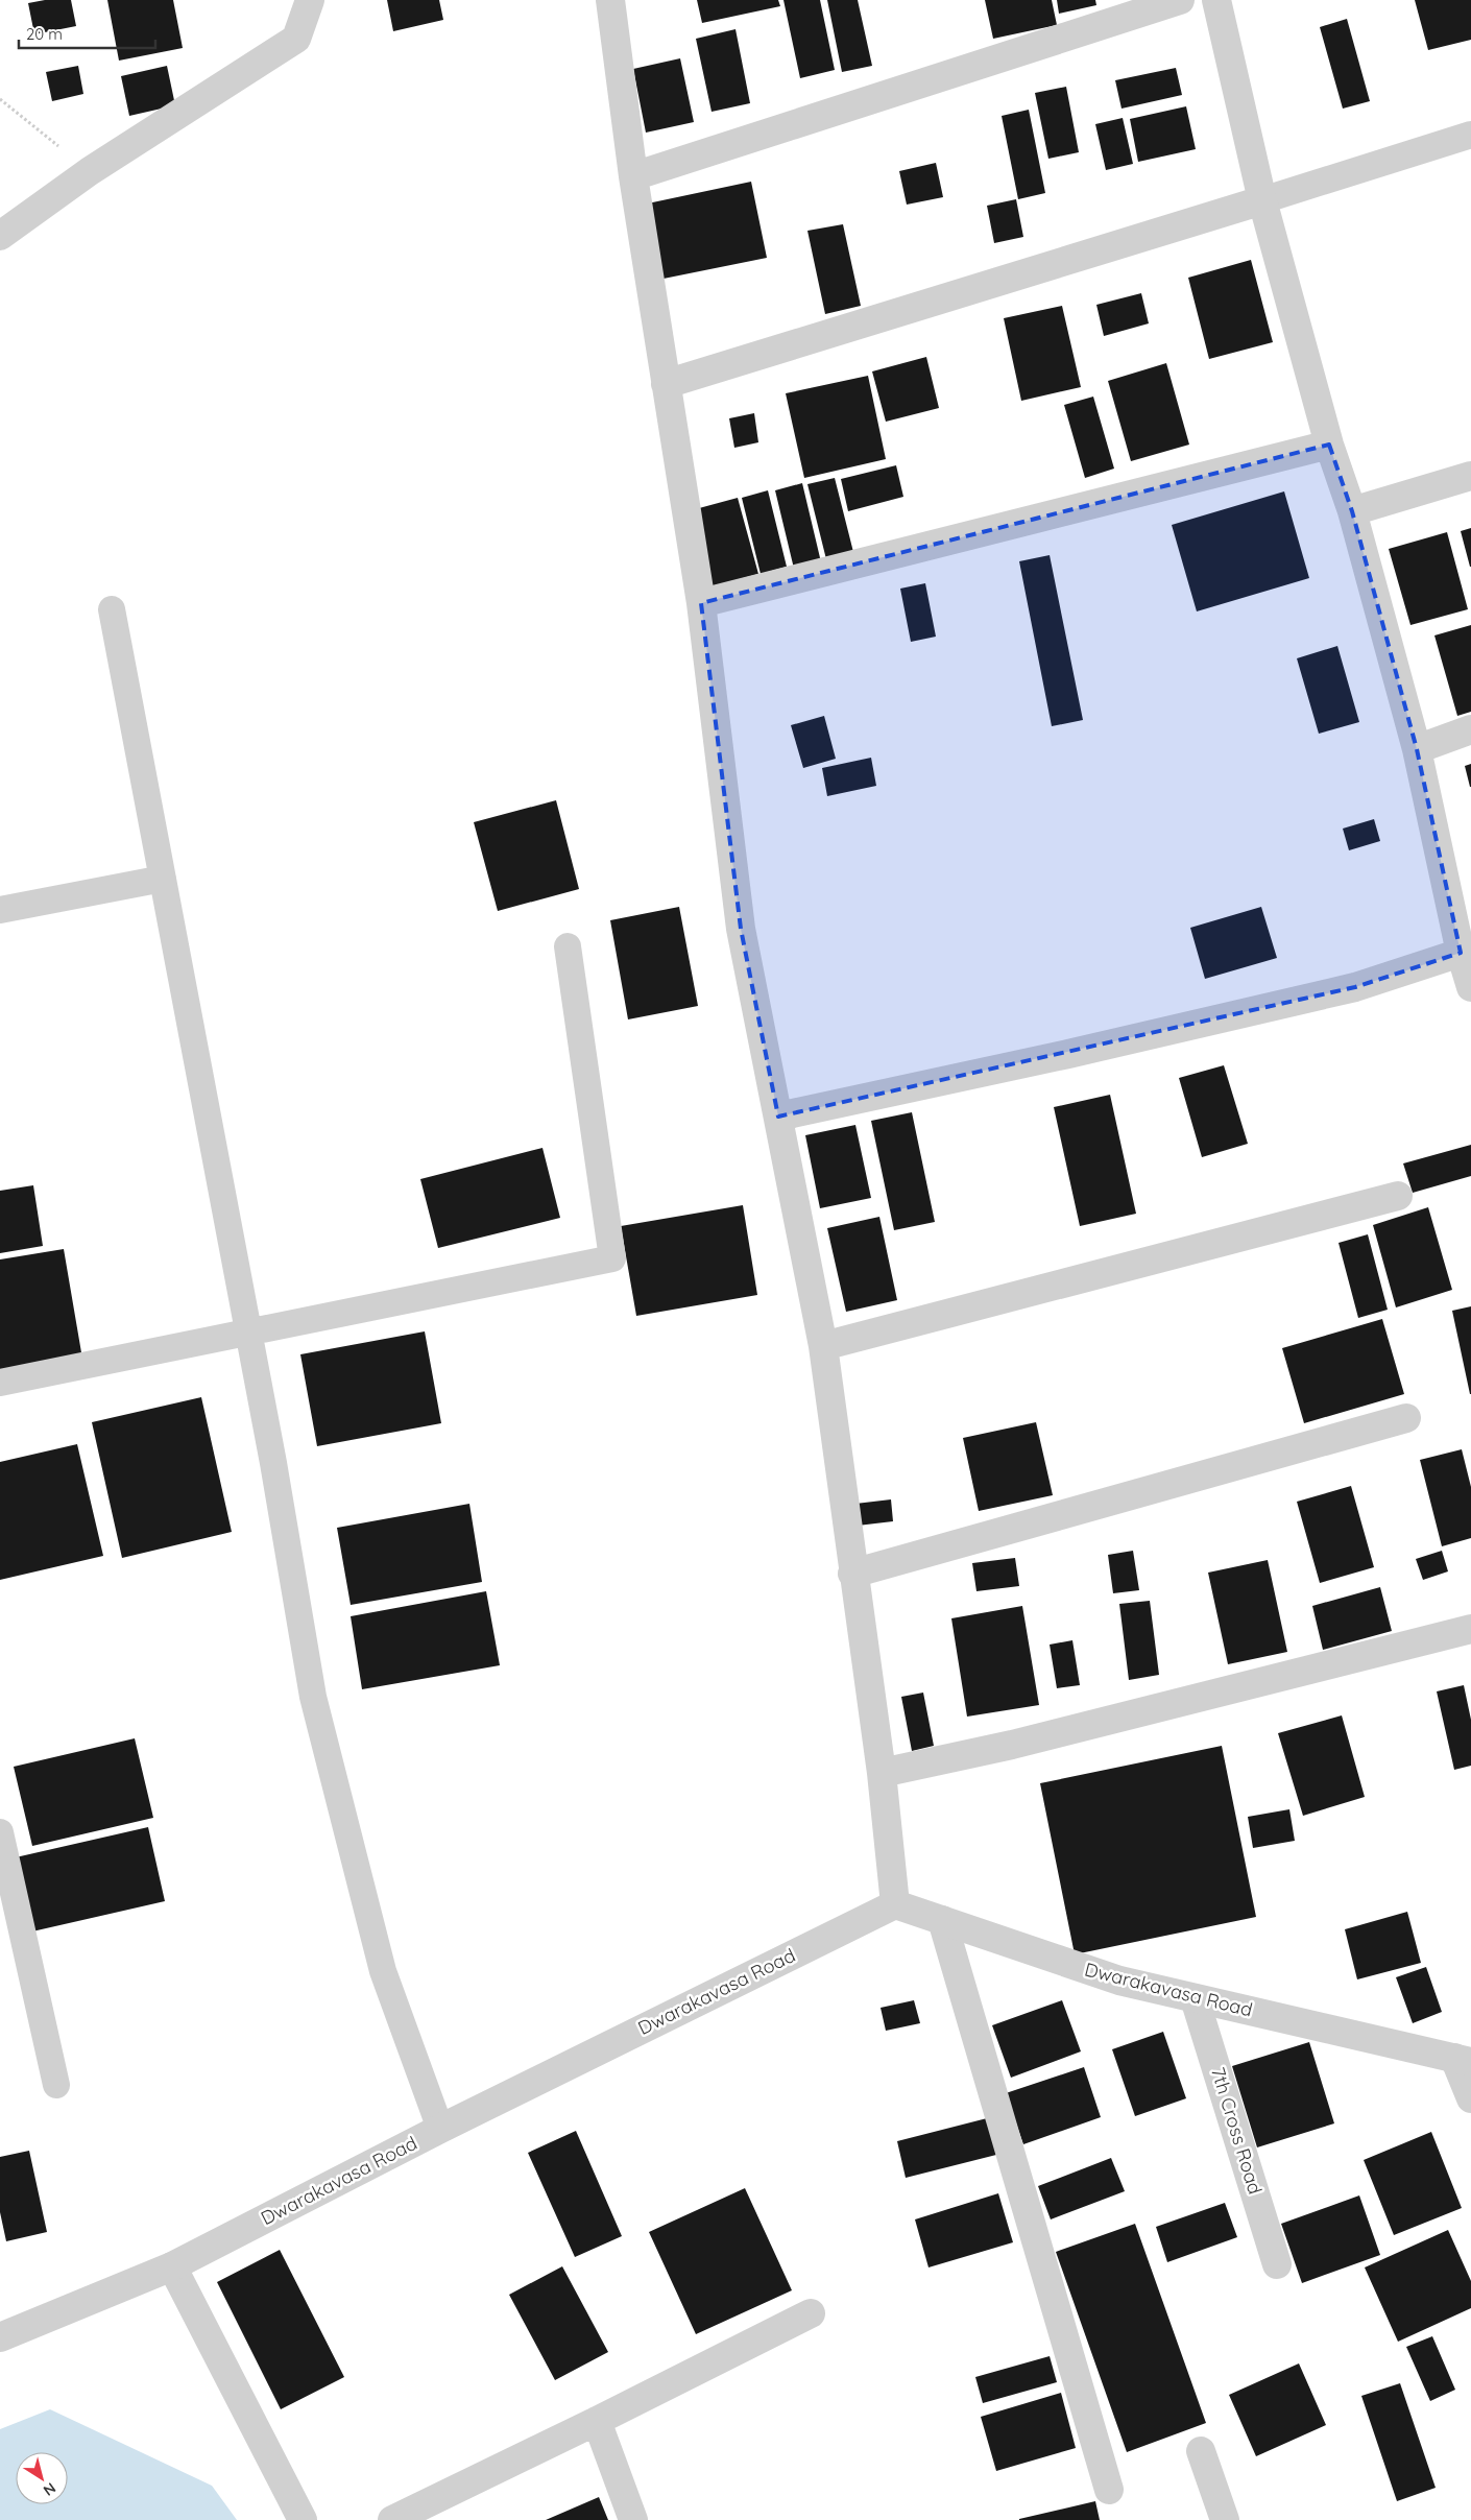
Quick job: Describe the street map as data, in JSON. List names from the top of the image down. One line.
{"streets":{"street":["Dwarakavasa Road","7th Cross Road"]},"crossings":[["Dwarakavasa Road","7th Cross Road"]],"scale_bar":"20 m","north":"bottom right"}
